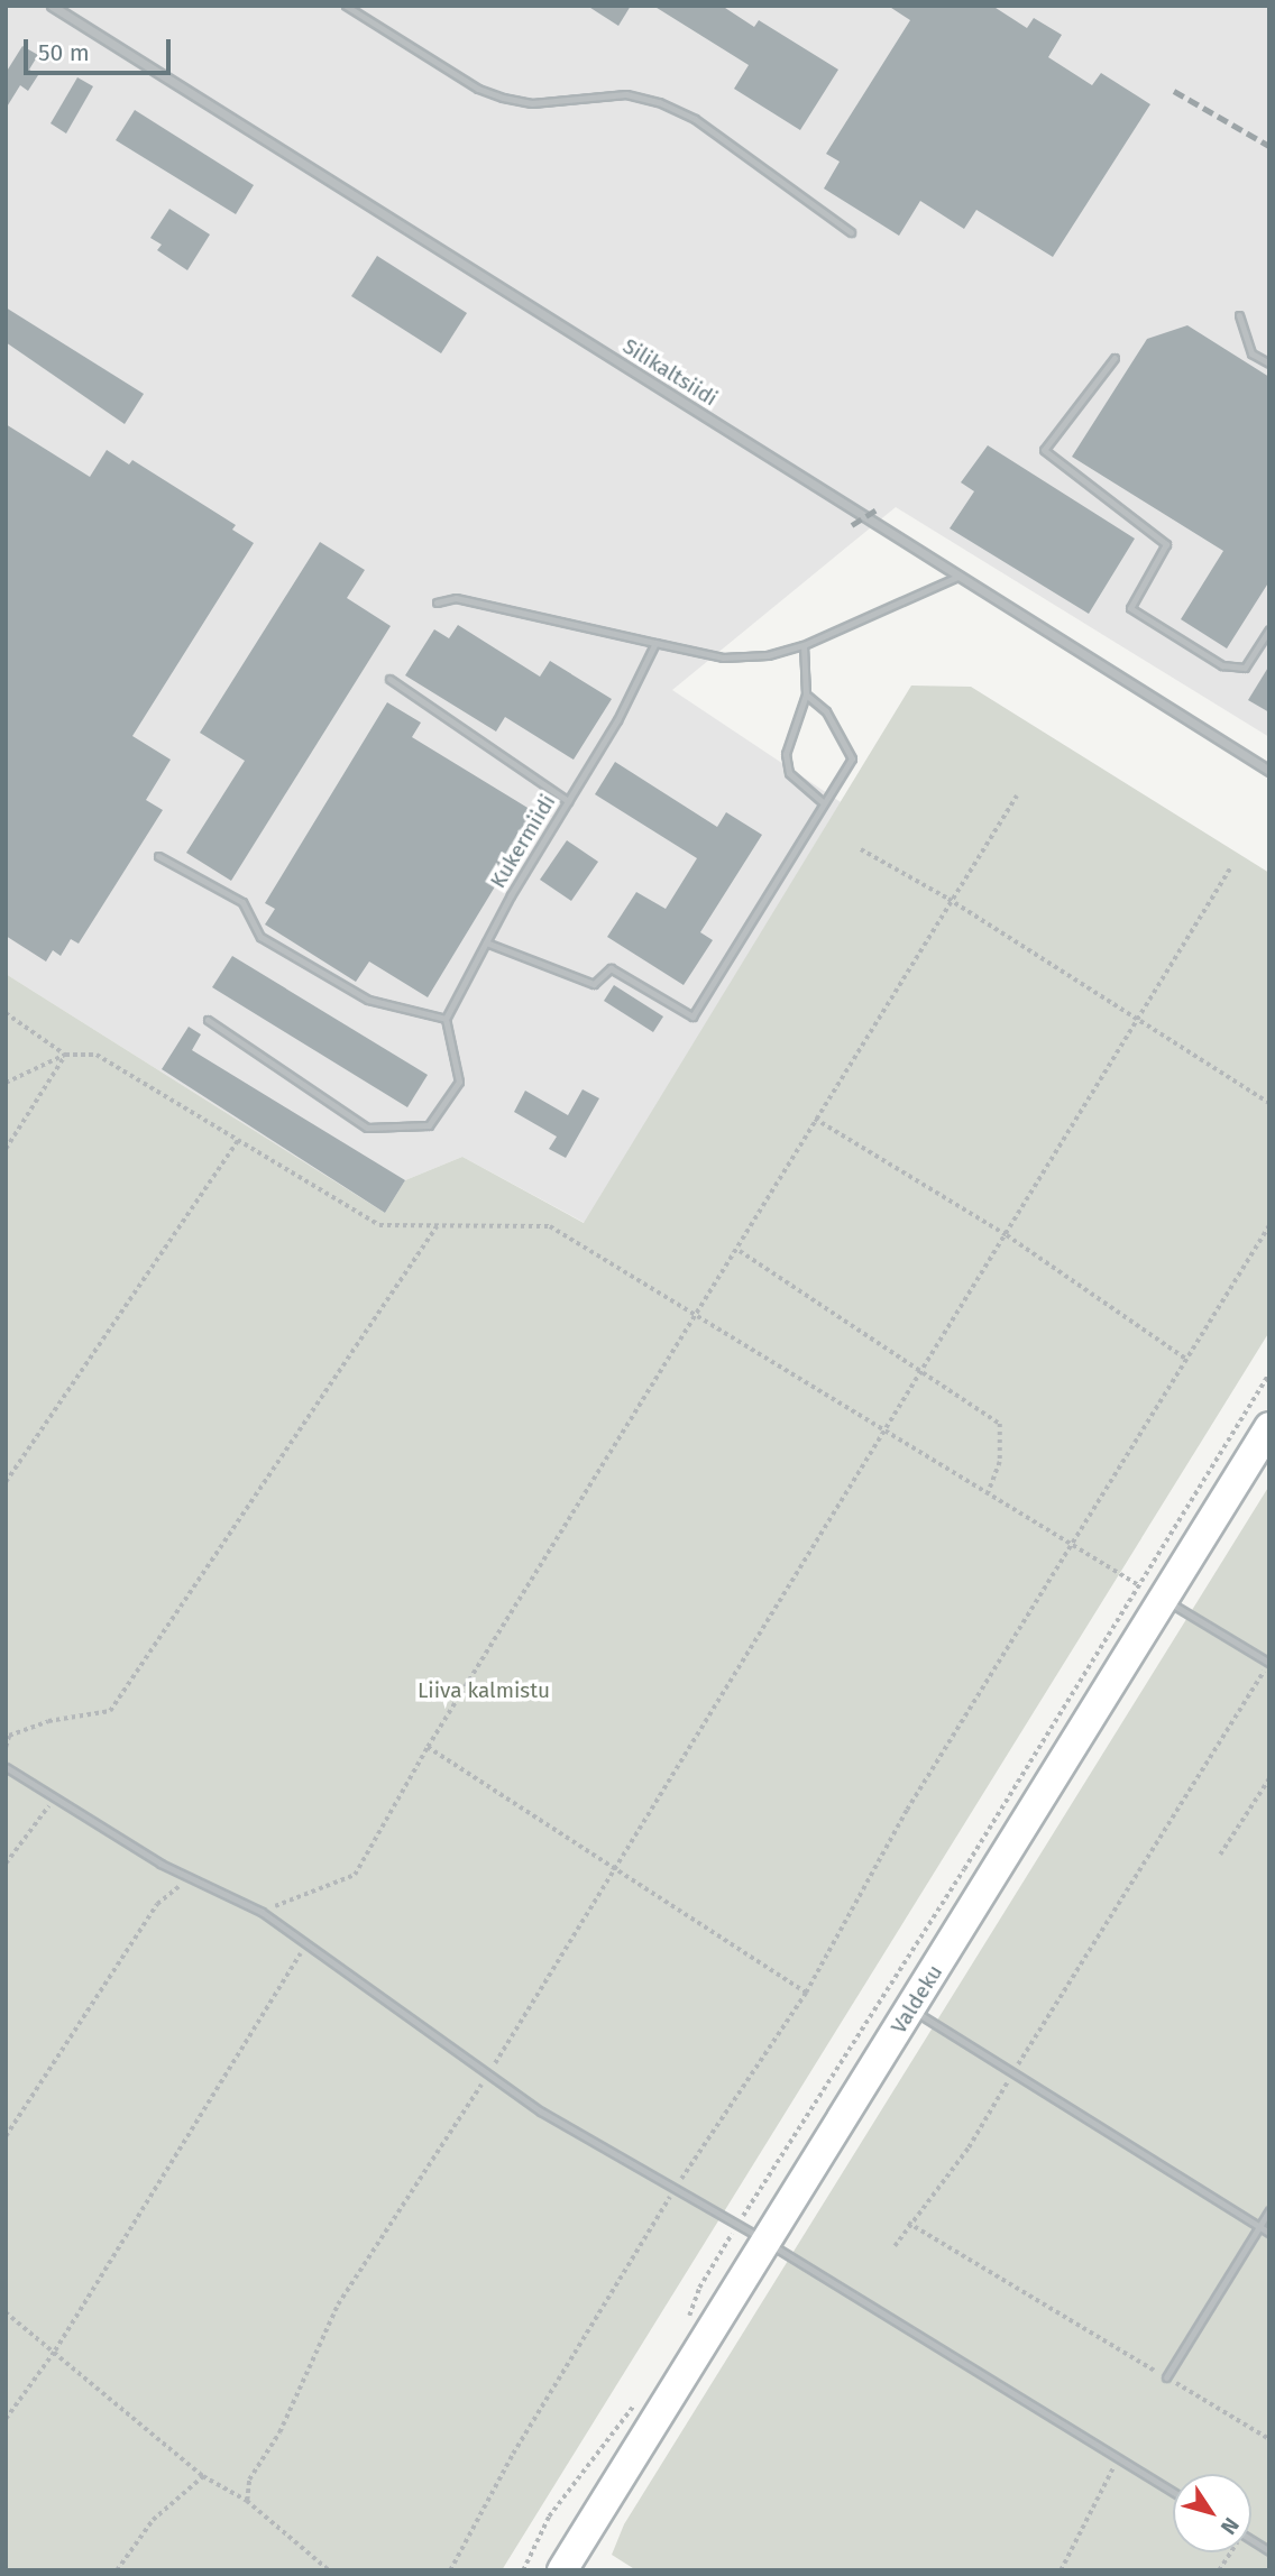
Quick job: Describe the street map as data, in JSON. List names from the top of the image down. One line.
{"streets":{"street":["Silikaltsiidi","Valdeku"],"lane":["Kukermiidi"]},"parks":["Liiva kalmistu"],"scale_bar":"50 m","north":"bottom right"}
